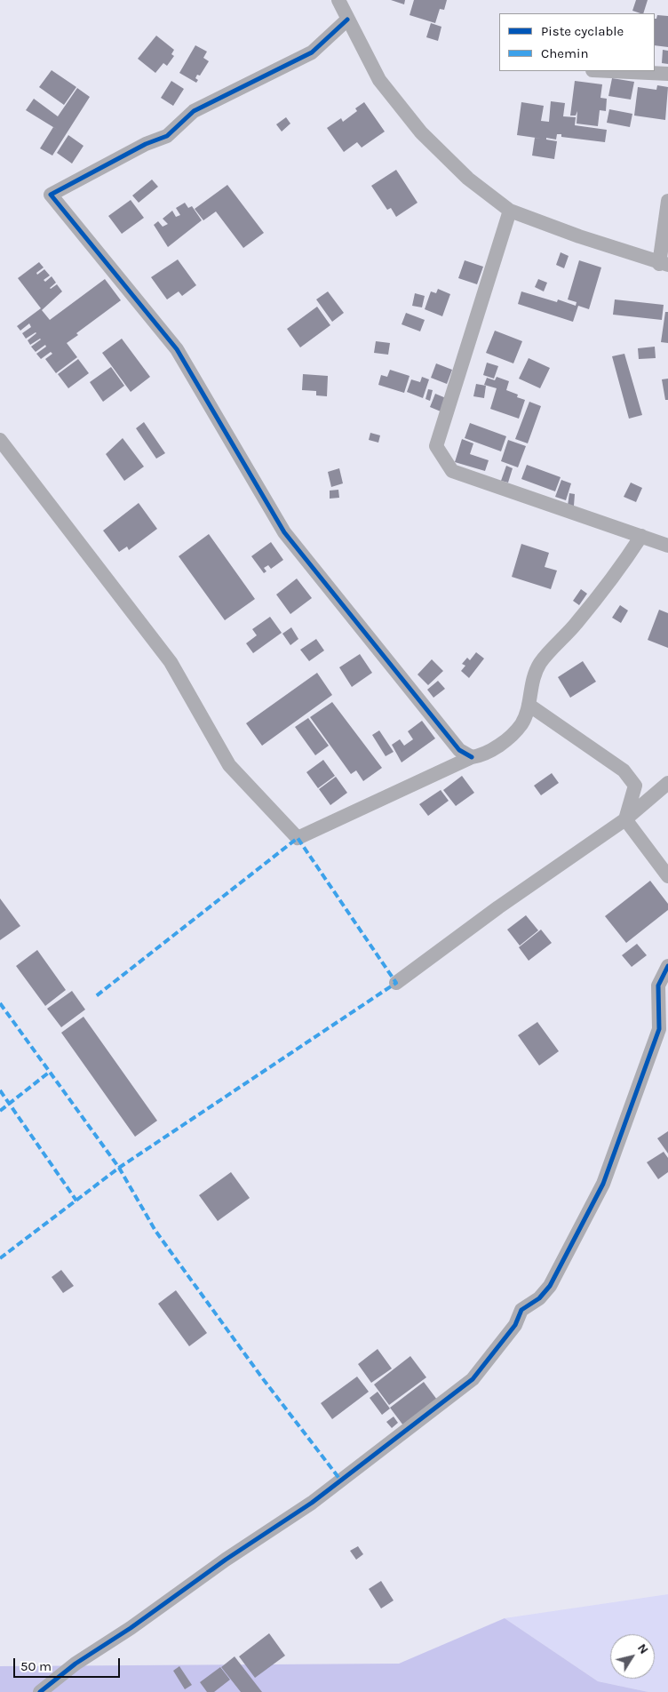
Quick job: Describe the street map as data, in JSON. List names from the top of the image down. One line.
{"legend":["Piste cyclable","Chemin"],"scale_bar":"50 m","north":"top right"}
